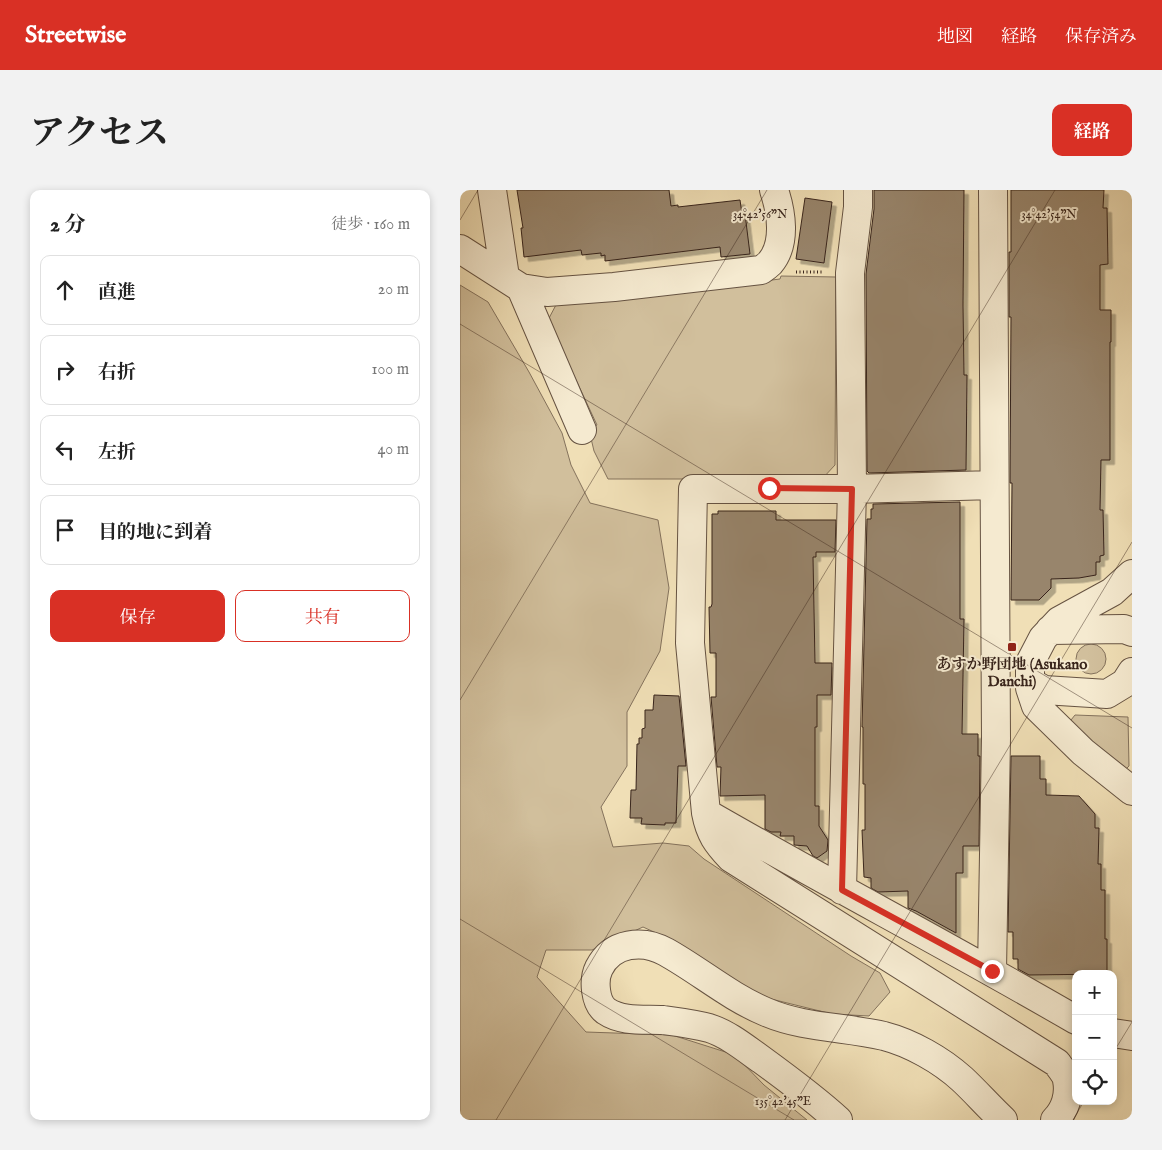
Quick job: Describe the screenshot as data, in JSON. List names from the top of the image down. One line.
{"places":{"transit":["あすか野団地 (Asukano Danchi)"]},"page":{"header":"Streetwise","nav":["地図","経路","保存済み"],"title":"アクセス","buttons":["経路",["保存","共有"]],"heading":["2 分","徒歩 · 160 m"],"list":[["直進","20 m"],["右折","100 m"],["左折","40 m"],"目的地に到着"],"map_buttons":["+","−"]},"coordinates":["34°42'56\"N","34°42'54\"N","135°42'45\"E"]}
